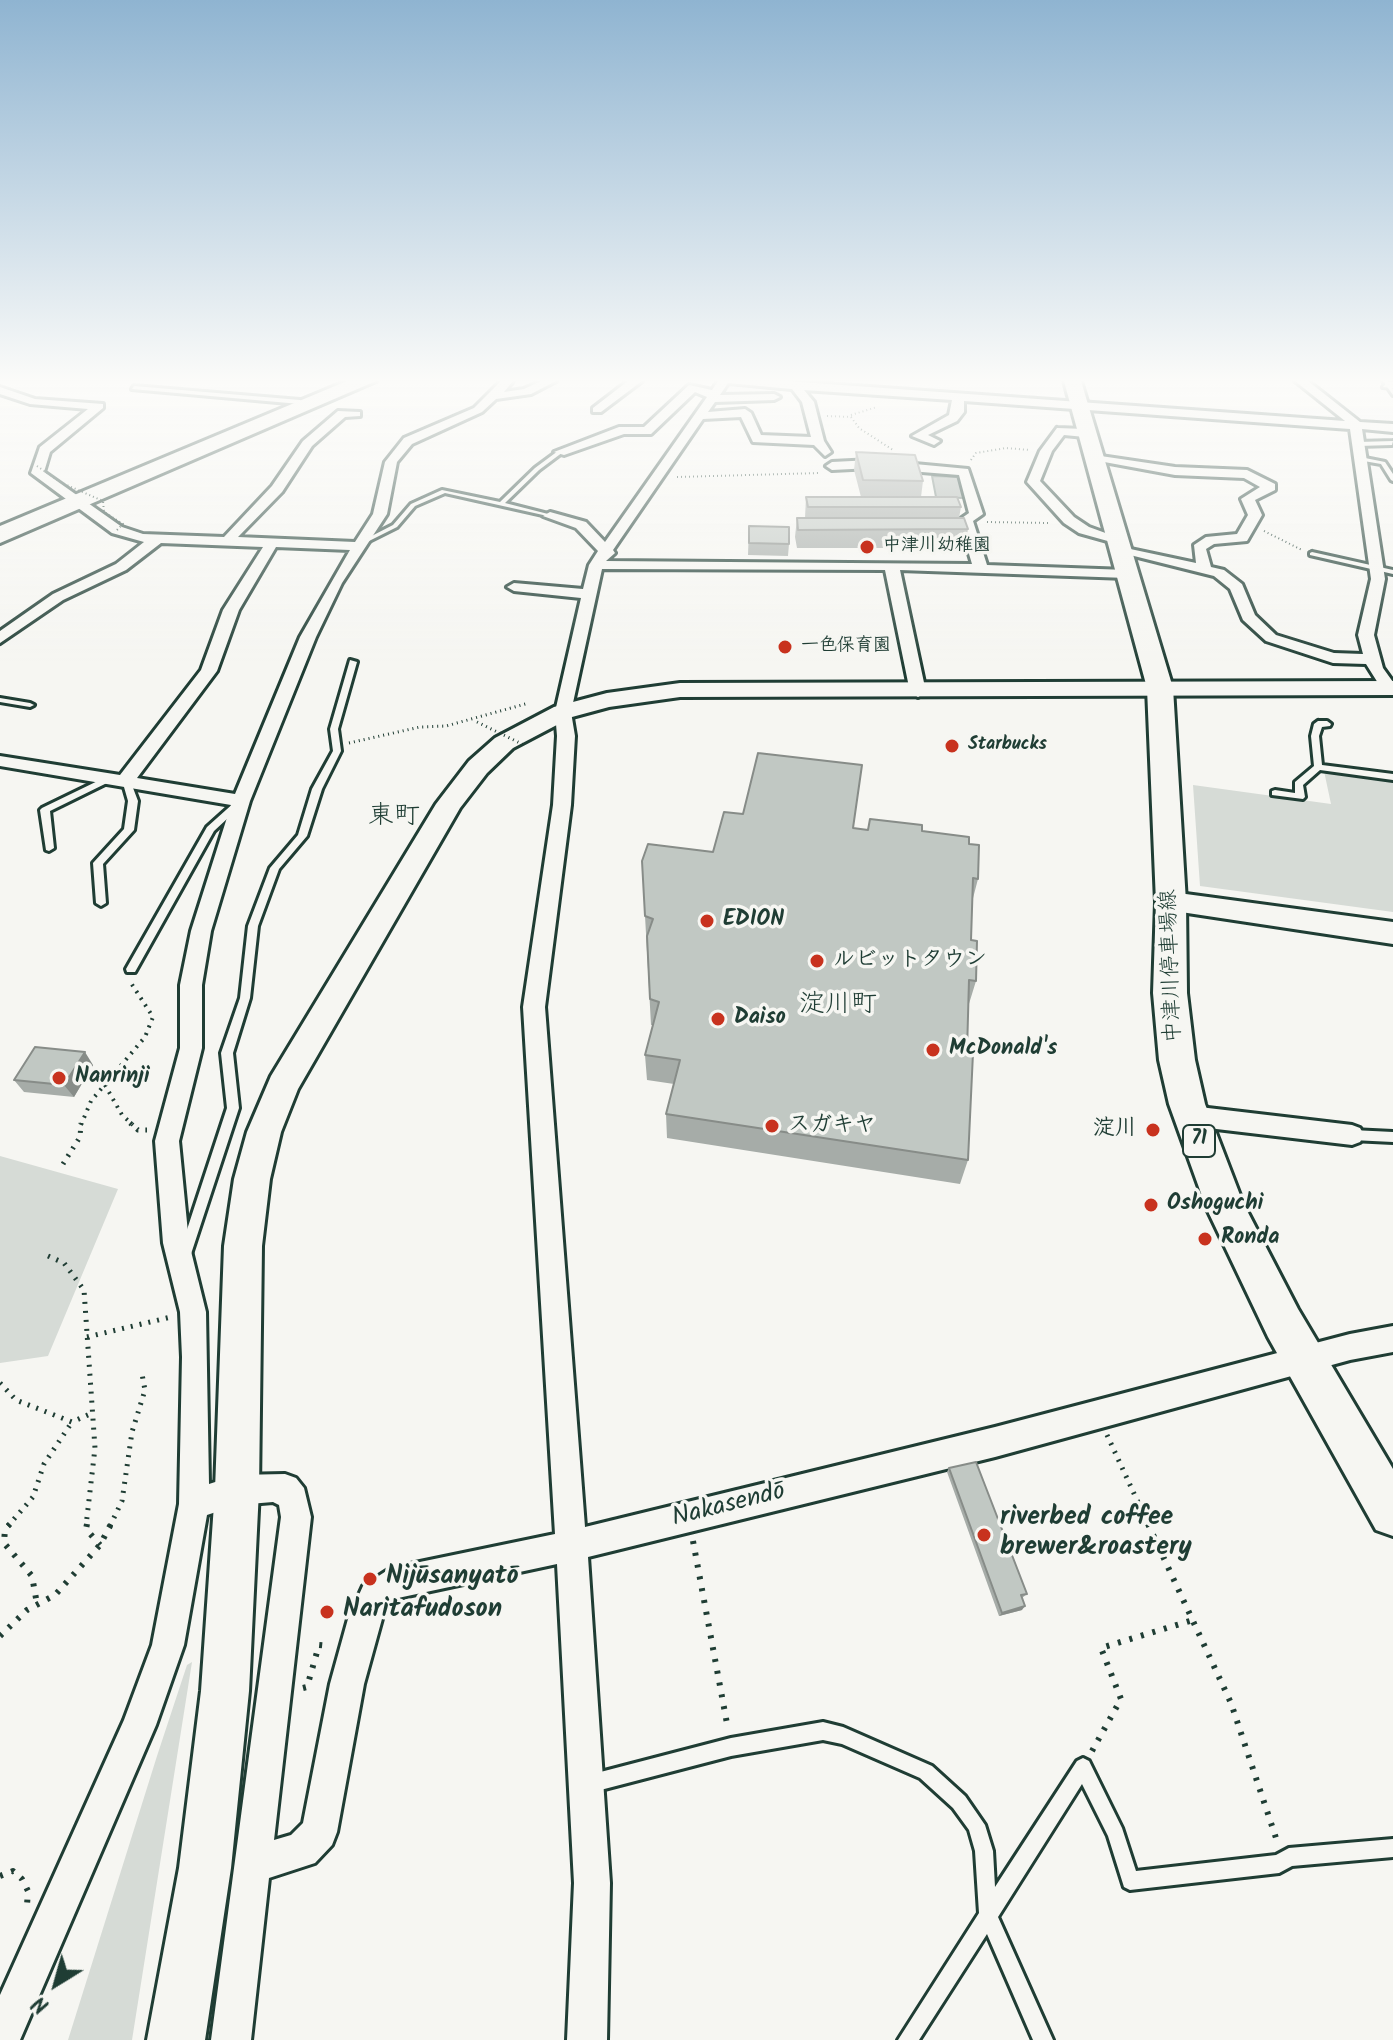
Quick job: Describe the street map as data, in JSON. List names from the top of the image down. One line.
{"streets":{"main road":["中津川停車場線","71"],"street":["Nakasendō"]},"crossings":[["中津川停車場線","Nakasendō"]],"districts":["東町","淀川町"],"places":["中津川幼稚園","一色保育園","Starbucks","EDION","ルビットタウン","Daiso","McDonald's","Nanrinji","スガキヤ","淀川","Oshoguchi","Ronda","riverbed coffee brewer&roastery","Nijūsanyatō","Naritafudoson"],"north":"bottom left"}
